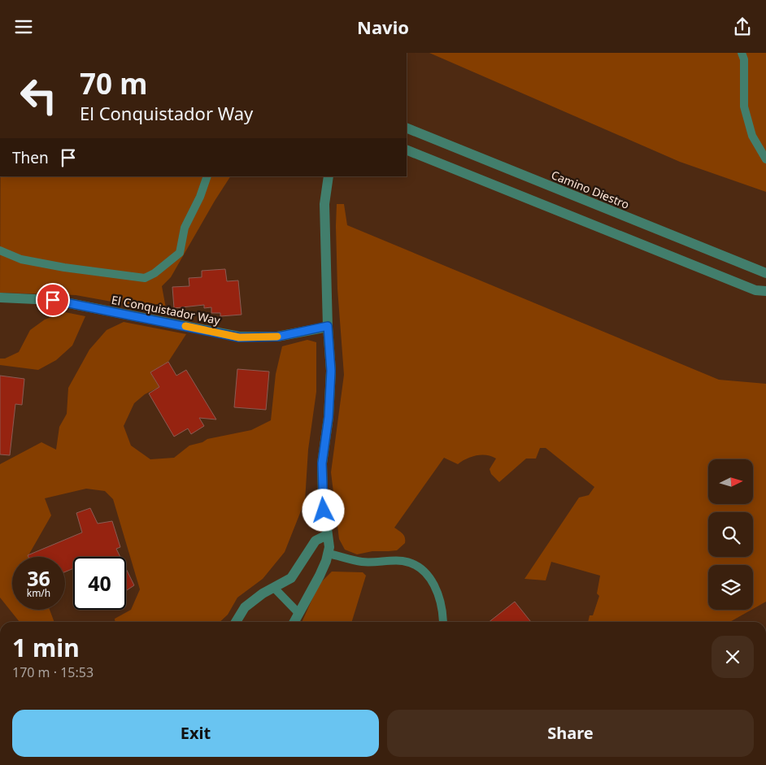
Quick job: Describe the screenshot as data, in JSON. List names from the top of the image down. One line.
{"streets":{"street":["Camino Diestro","El Conquistador Way"]},"north":"right","page":{"header":"Navio","turn":["70 m","El Conquistador Way"],"then":"Then","speed":"36 km/h","limit":"40","heading":["1 min","170 m · 15:53"],"buttons":["Exit","Share"]}}
